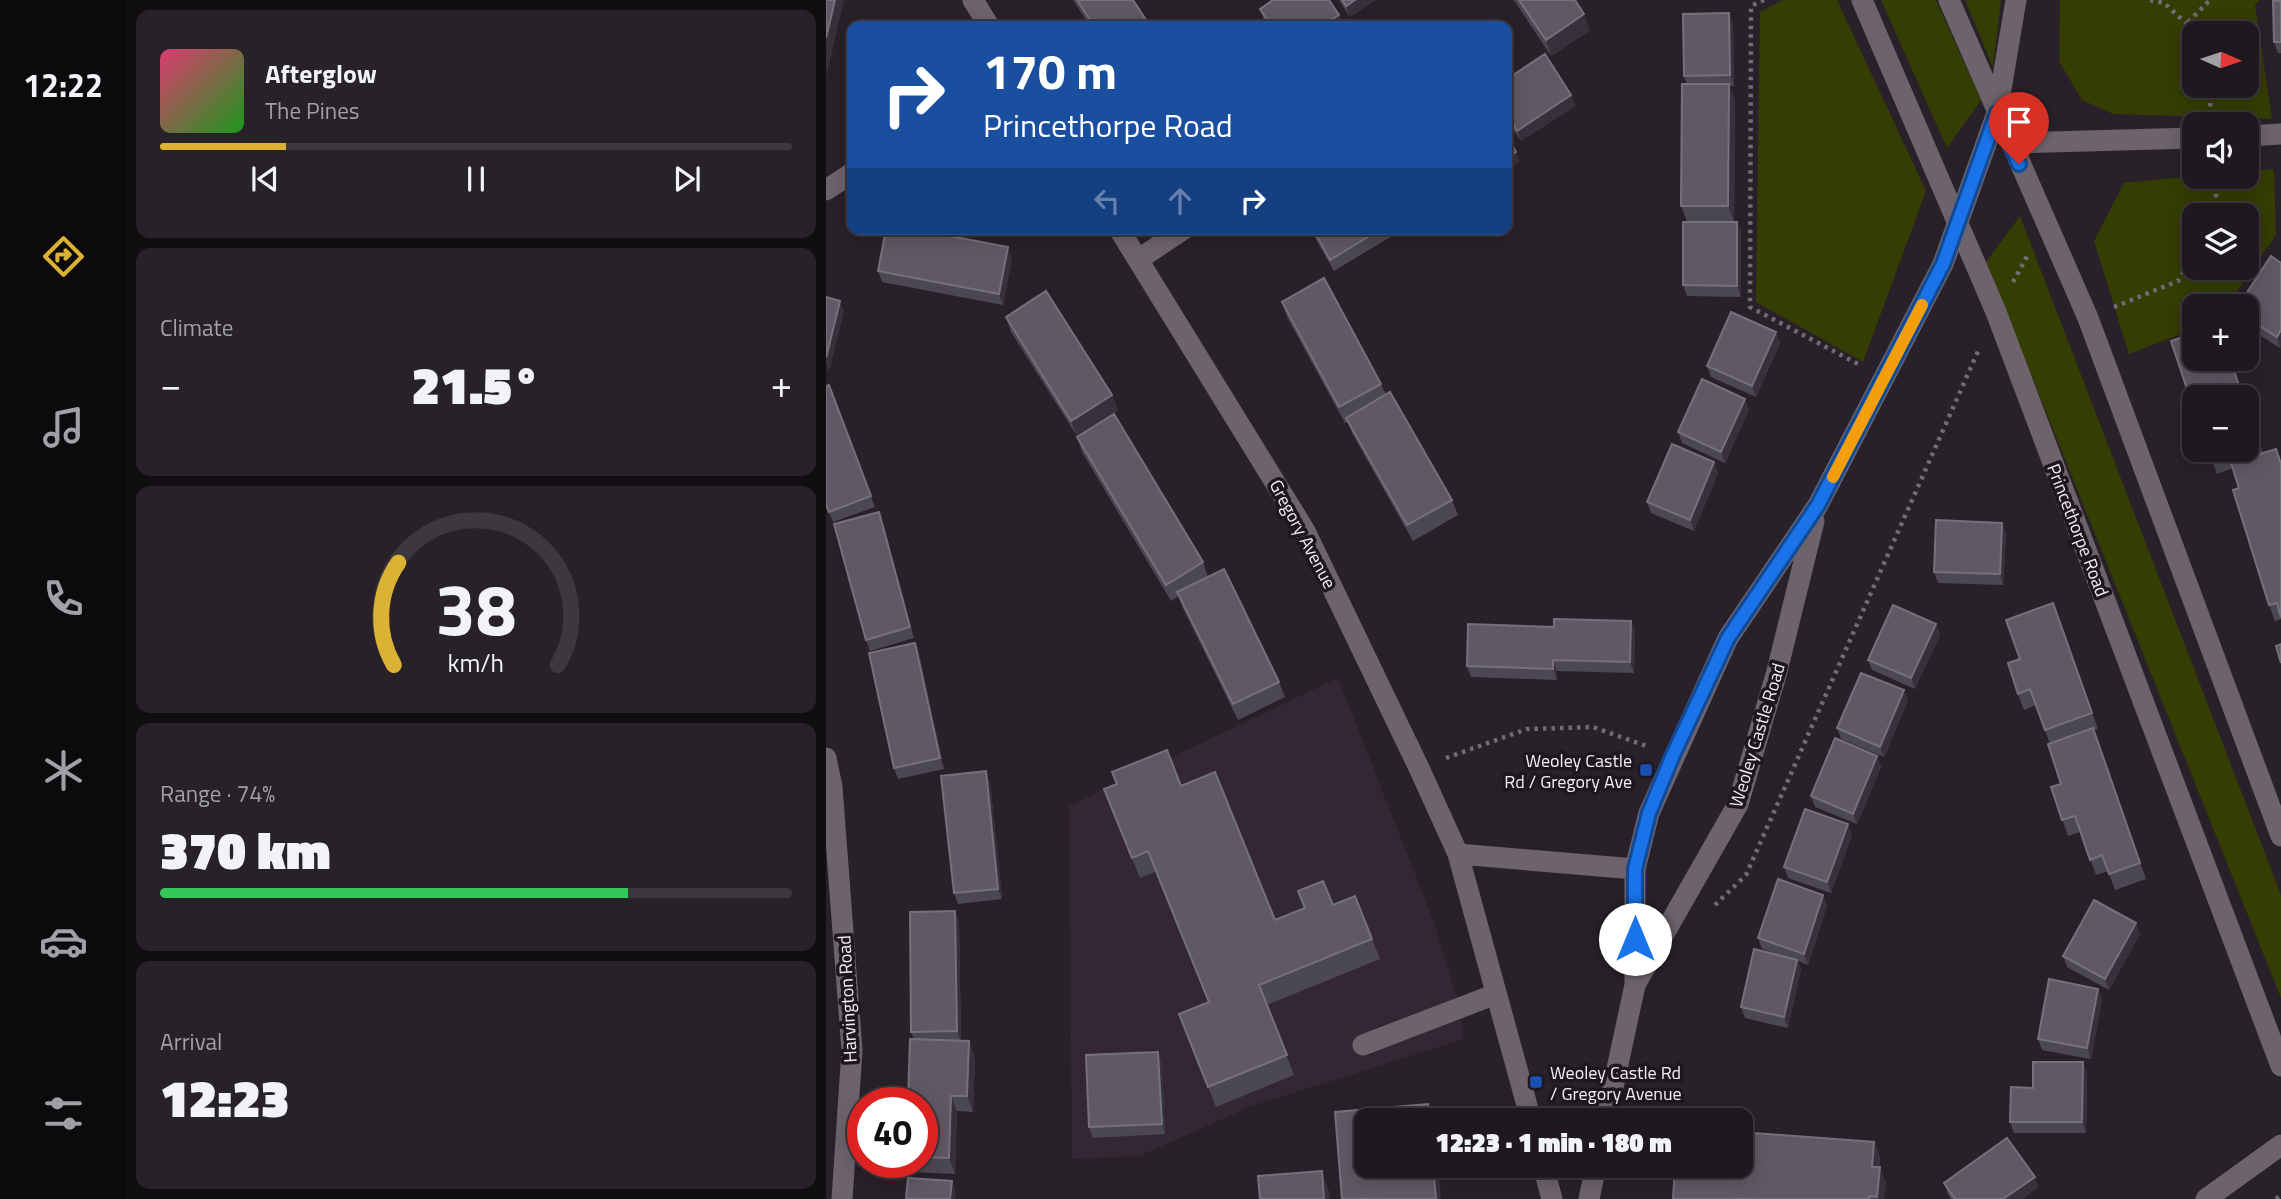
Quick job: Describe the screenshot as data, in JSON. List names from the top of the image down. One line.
{"streets":{"street":["Princethorpe Road","Gregory Avenue","Weoley Castle Road","Harvington Road"]},"crossings":[["Princethorpe Road","Weoley Castle Road"]],"places":{"transit":["Weoley Castle Rd / Gregory Ave","Weoley Castle Rd / Gregory Avenue"]},"north":"right","page":{"tabs":"12:22","map_buttons":["+","−"],"turn":["170 m","Princethorpe Road"],"song":["Afterglow","The Pines"],"tile":["Climate",["Range · 74%","370 km"],["Arrival","12:23"]],"heat":["−","21.5°","+"],"limit":"40","trip":"12:23 · 1 min · 180 m","gauge":["38","km/h"]}}
